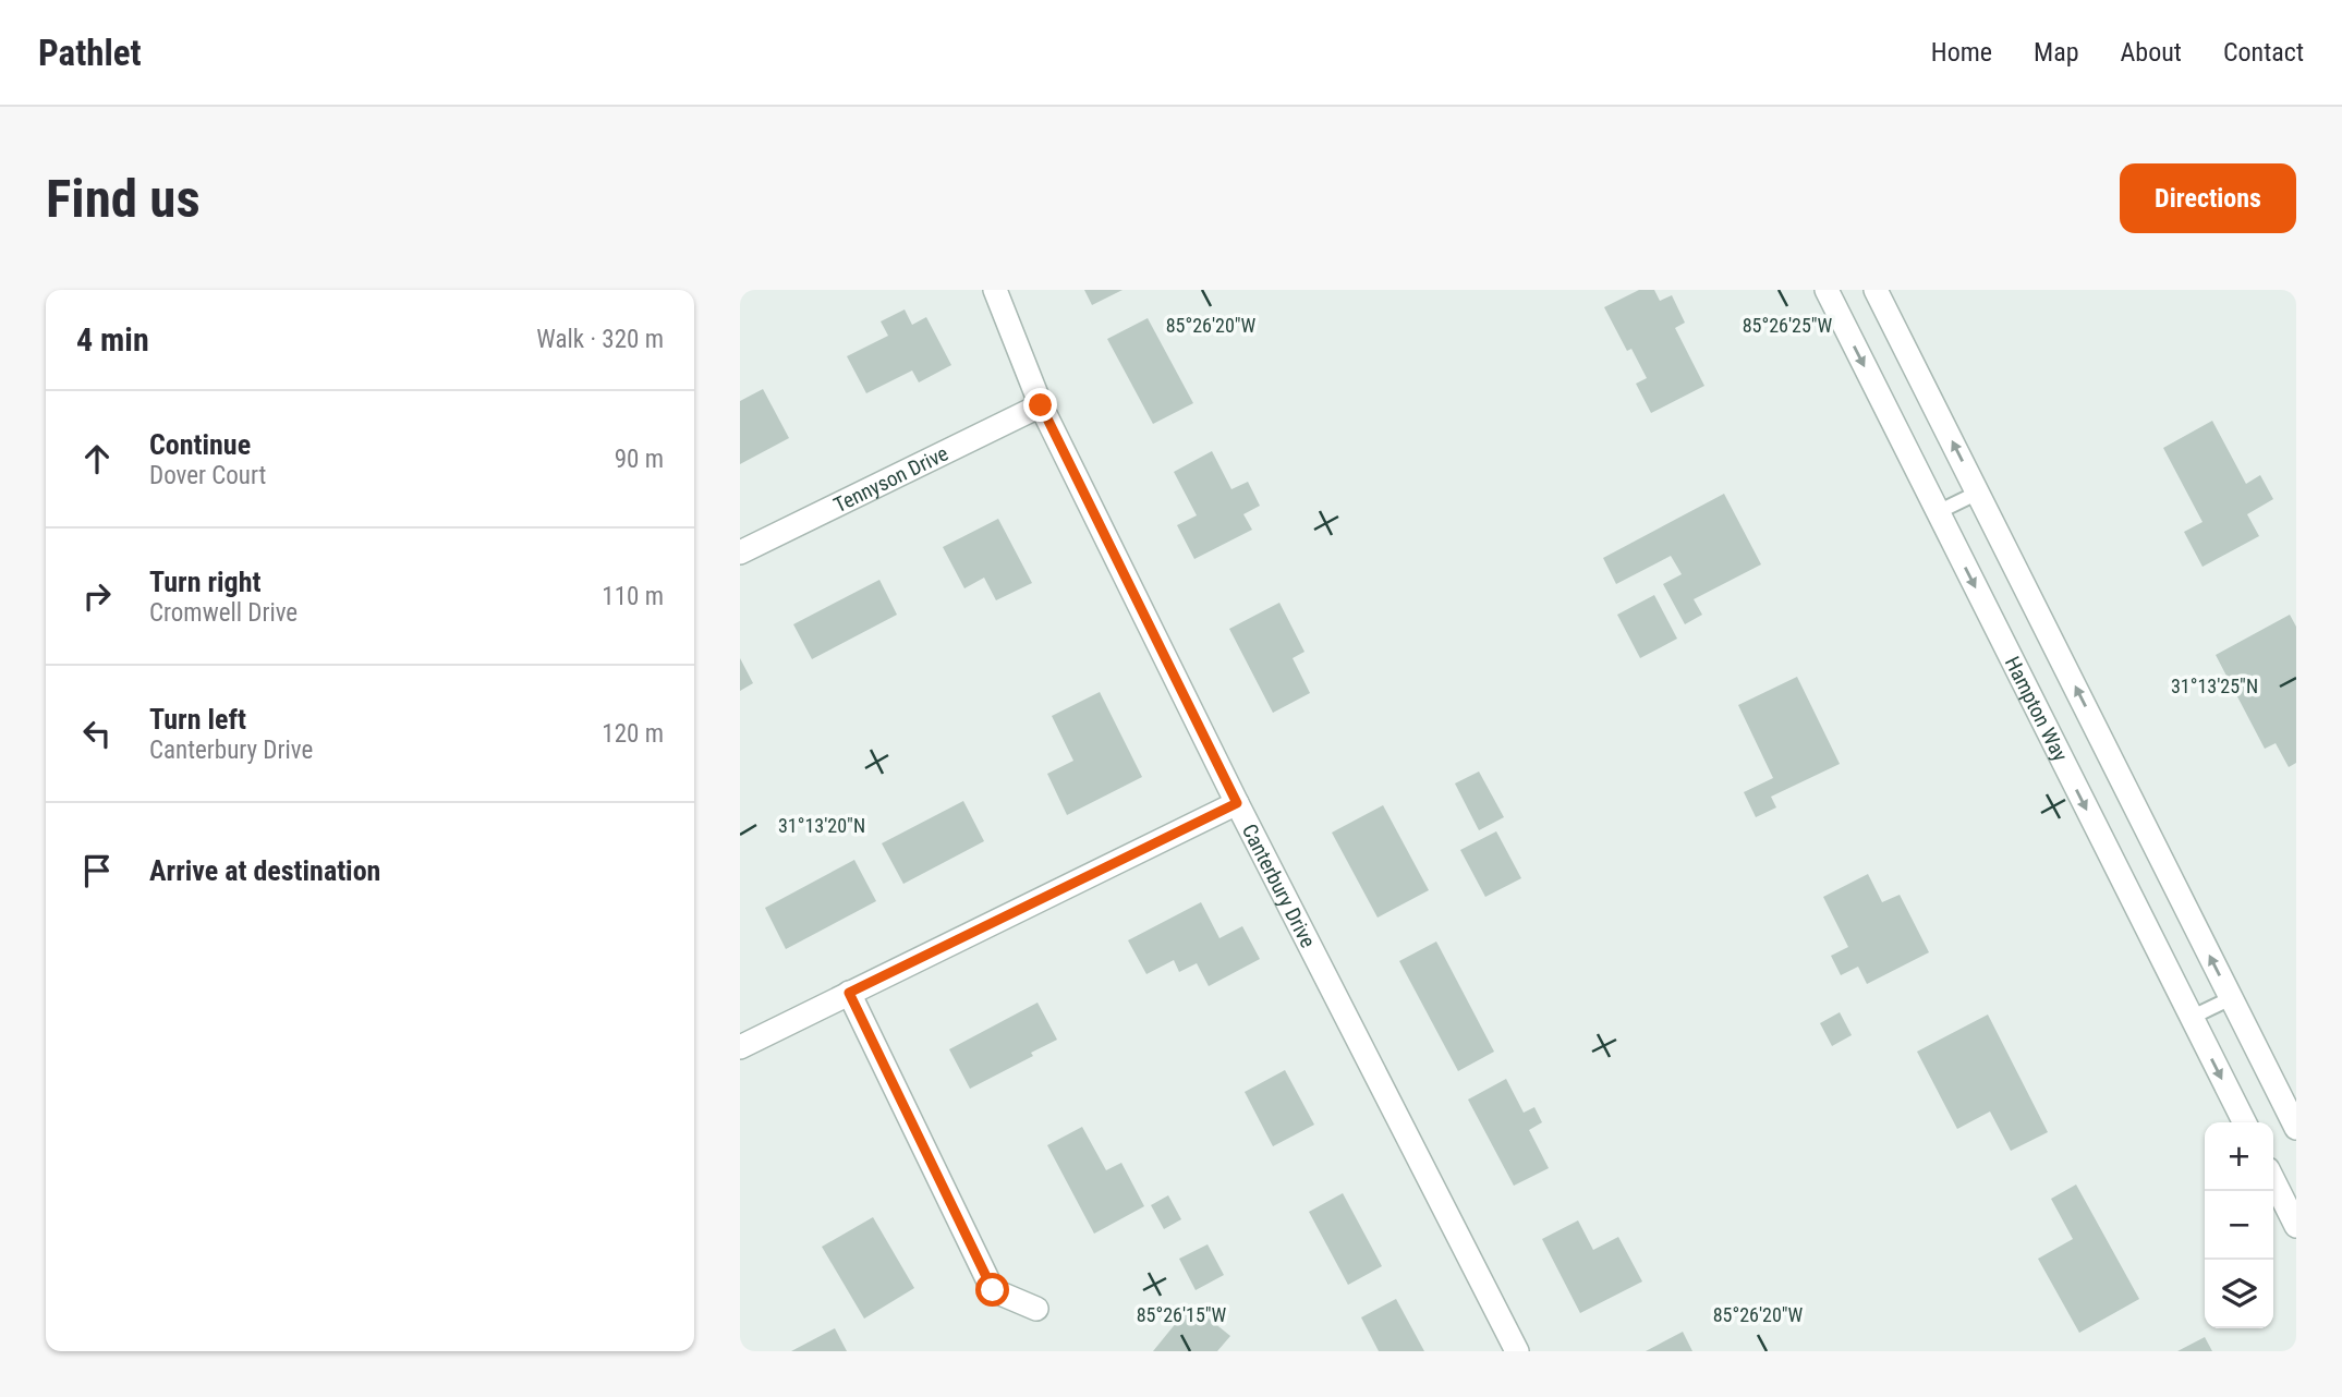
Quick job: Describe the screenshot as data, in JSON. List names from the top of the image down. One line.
{"streets":{"street":["Tennyson Drive","Hampton Way","Canterbury Drive"]},"crossings":[["Tennyson Drive","Canterbury Drive"]],"page":{"header":"Pathlet","nav":["Home","Map","About","Contact"],"buttons":"Directions","title":"Find us","heading":["4 min","Walk · 320 m"],"list":[["Continue","Dover Court","90 m"],["Turn right","Cromwell Drive","110 m"],["Turn left","Canterbury Drive","120 m"],"Arrive at destination"],"map_buttons":["+","−"]},"coordinates":["85°26'25\"W","85°26'20\"W","31°13'25\"N","31°13'20\"N","85°26'15\"W"]}
